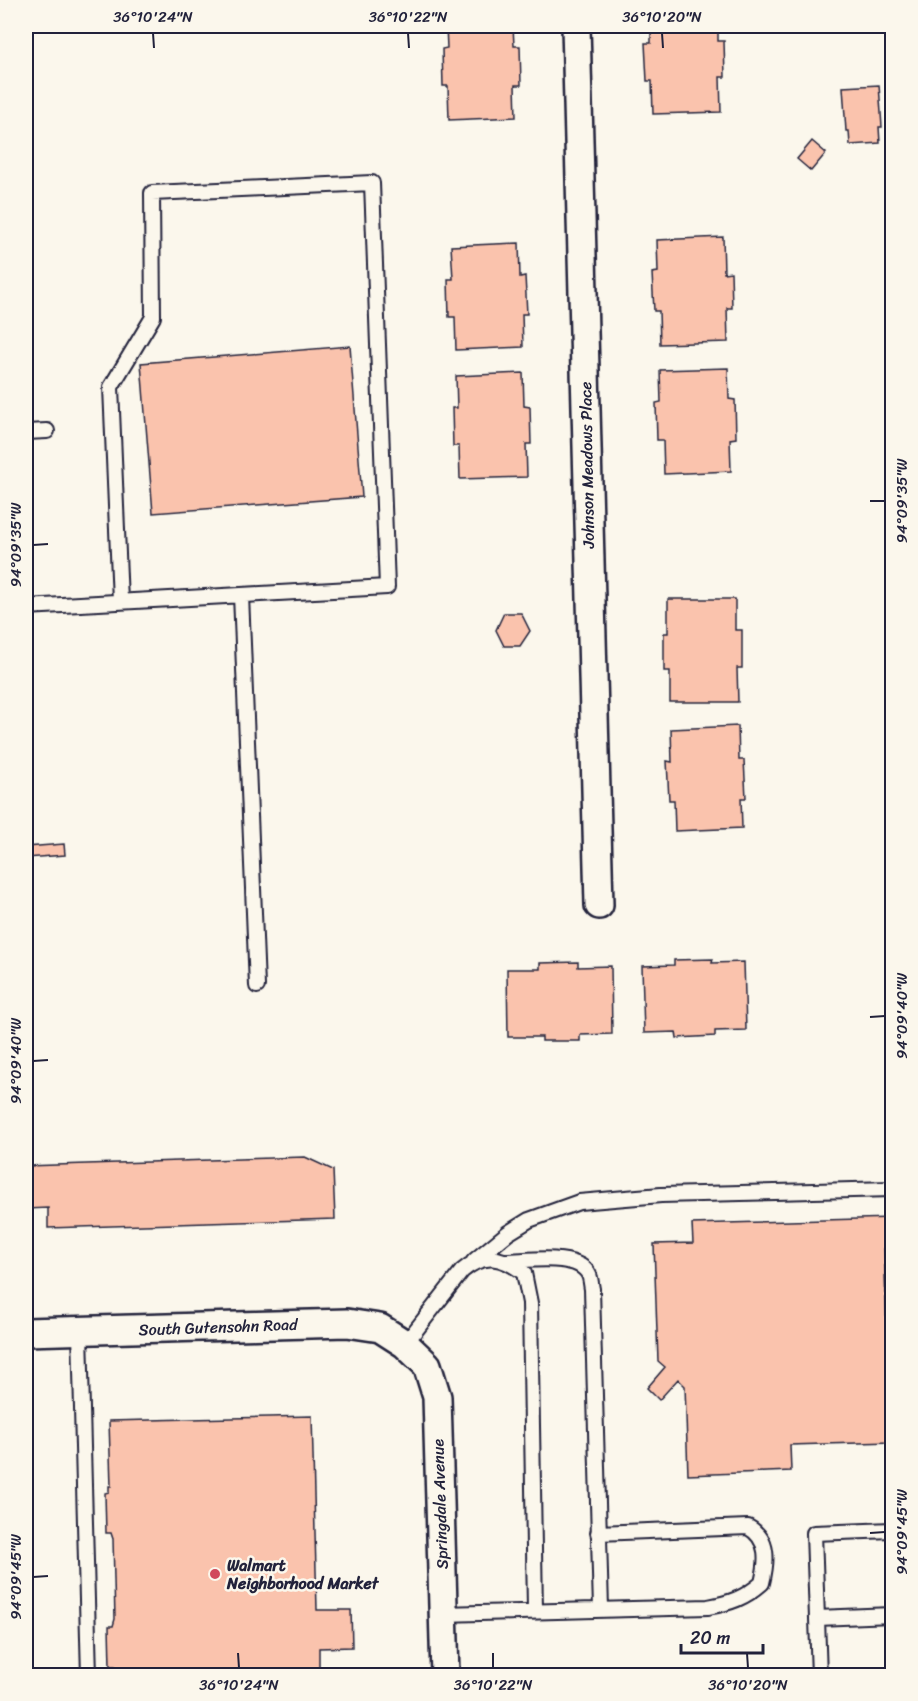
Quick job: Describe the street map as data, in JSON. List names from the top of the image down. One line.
{"streets":{"street":["Johnson Meadows Place","South Gutensohn Road","Springdale Avenue"]},"crossings":[["South Gutensohn Road","Springdale Avenue"]],"places":["Walmart Neighborhood Market"],"scale_bar":"20 m","coordinates":["36°10'24\"N","36°10'22\"N","36°10'20\"N","94°09'35\"W","94°09'40\"W","94°09'45\"W"]}
